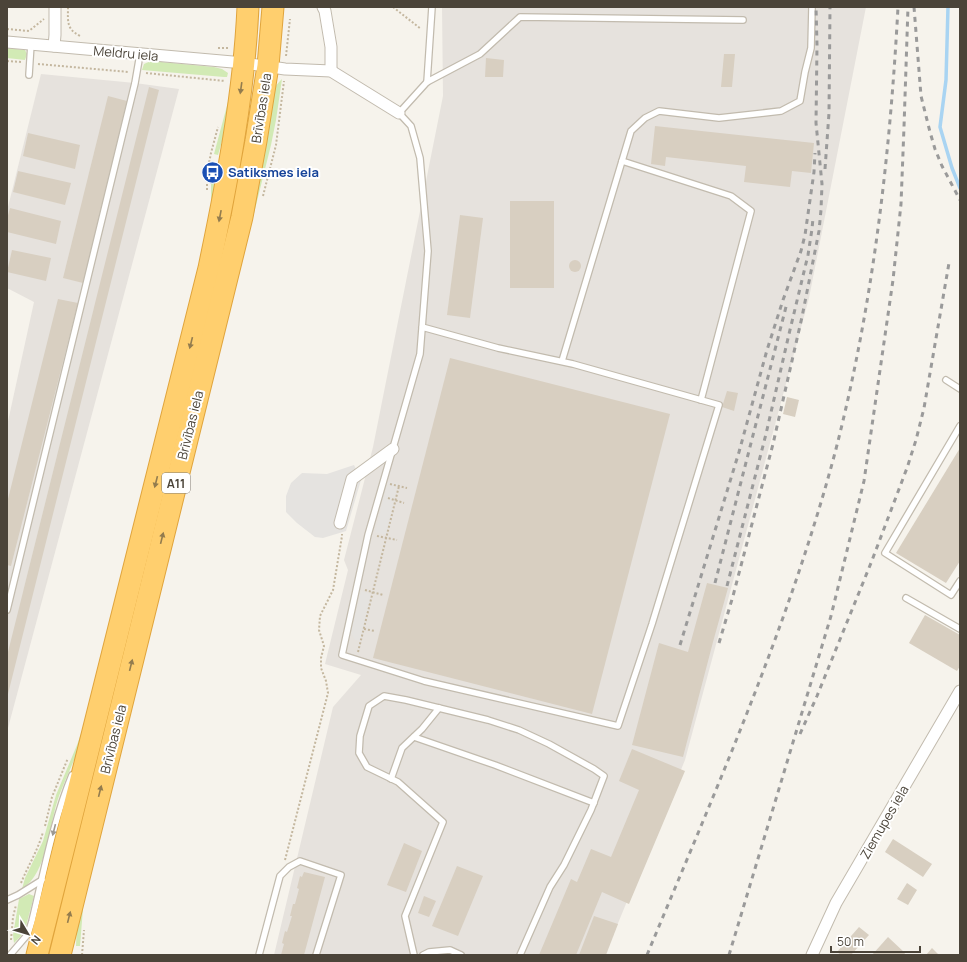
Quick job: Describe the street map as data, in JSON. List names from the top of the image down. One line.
{"streets":{"highway":["Brīvības iela","A11"],"street":["Meldru iela","Ziemupes iela"]},"crossings":[["Meldru iela","Brīvības iela"]],"places":{"bus stop":["Satiksmes iela"]},"scale_bar":"50 m","north":"bottom right"}
